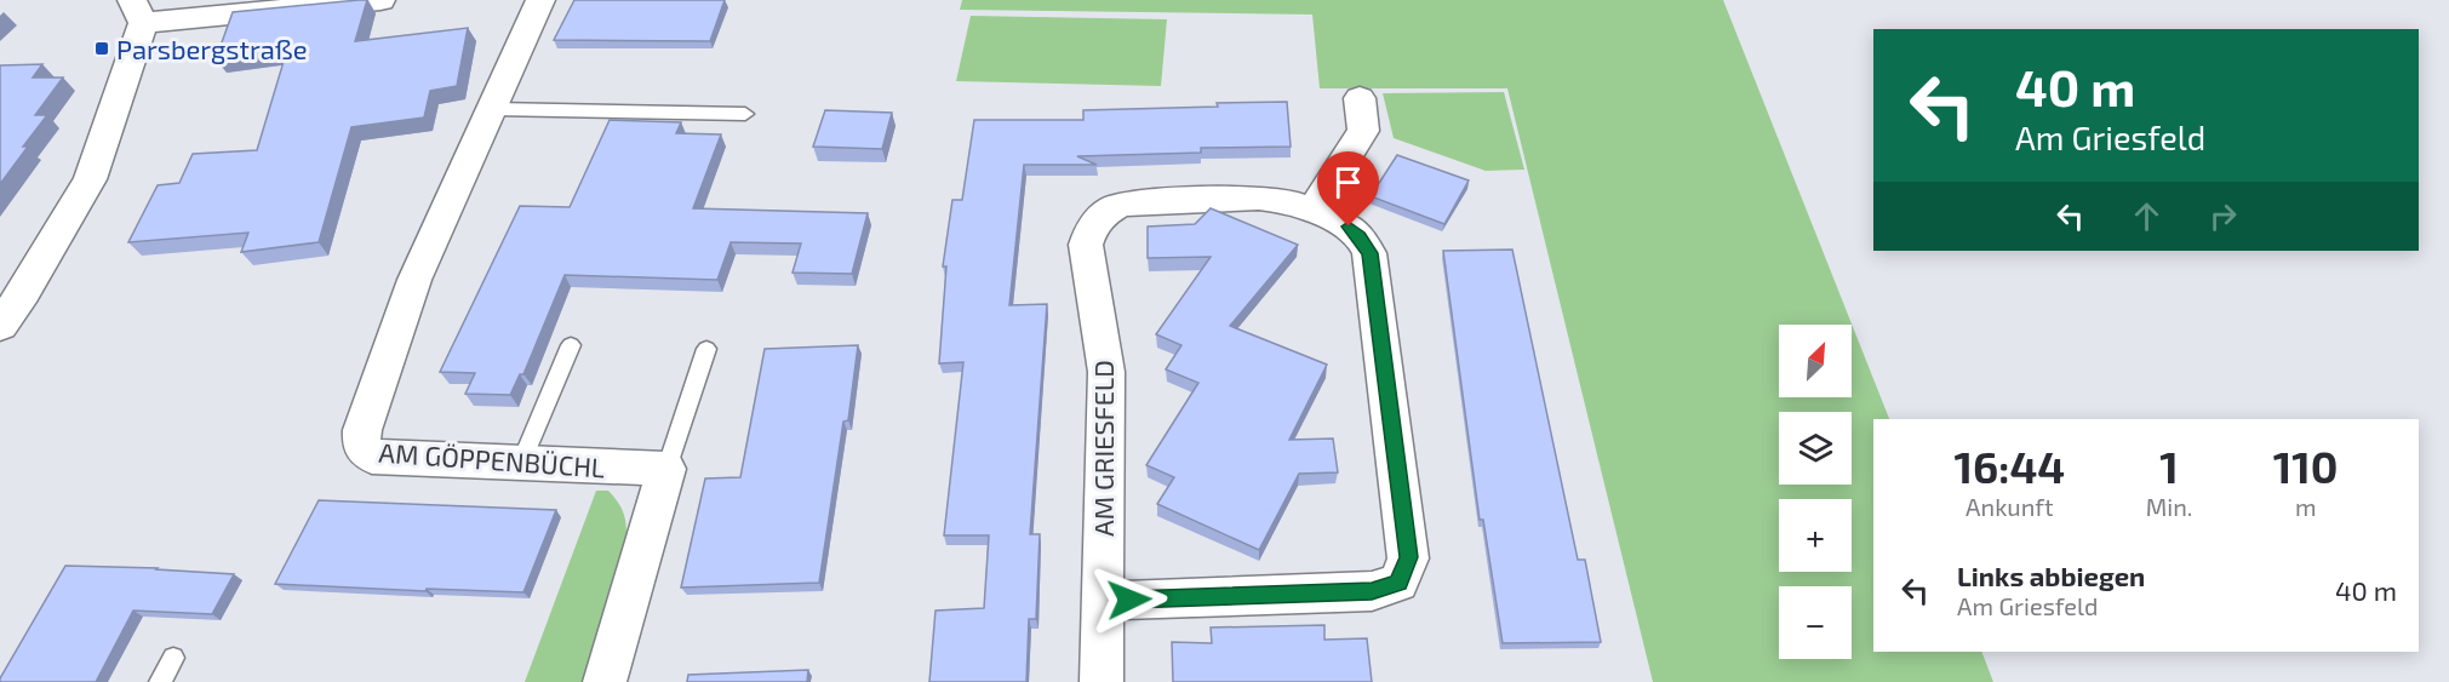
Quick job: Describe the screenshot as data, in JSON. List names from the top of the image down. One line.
{"streets":{"street":["AM GRIESFELD","AM GÖPPENBÜCHL"]},"places":{"transit":["Parsbergstraße"]},"north":"top right","page":{"turn":["40 m","Am Griesfeld"],"map_buttons":["+","−"],"eta":["16:44","Ankunft","1","Min.","110","m"],"list":[{"name":"Links abbiegen","note":"Am Griesfeld","value":"40 m"}]}}
